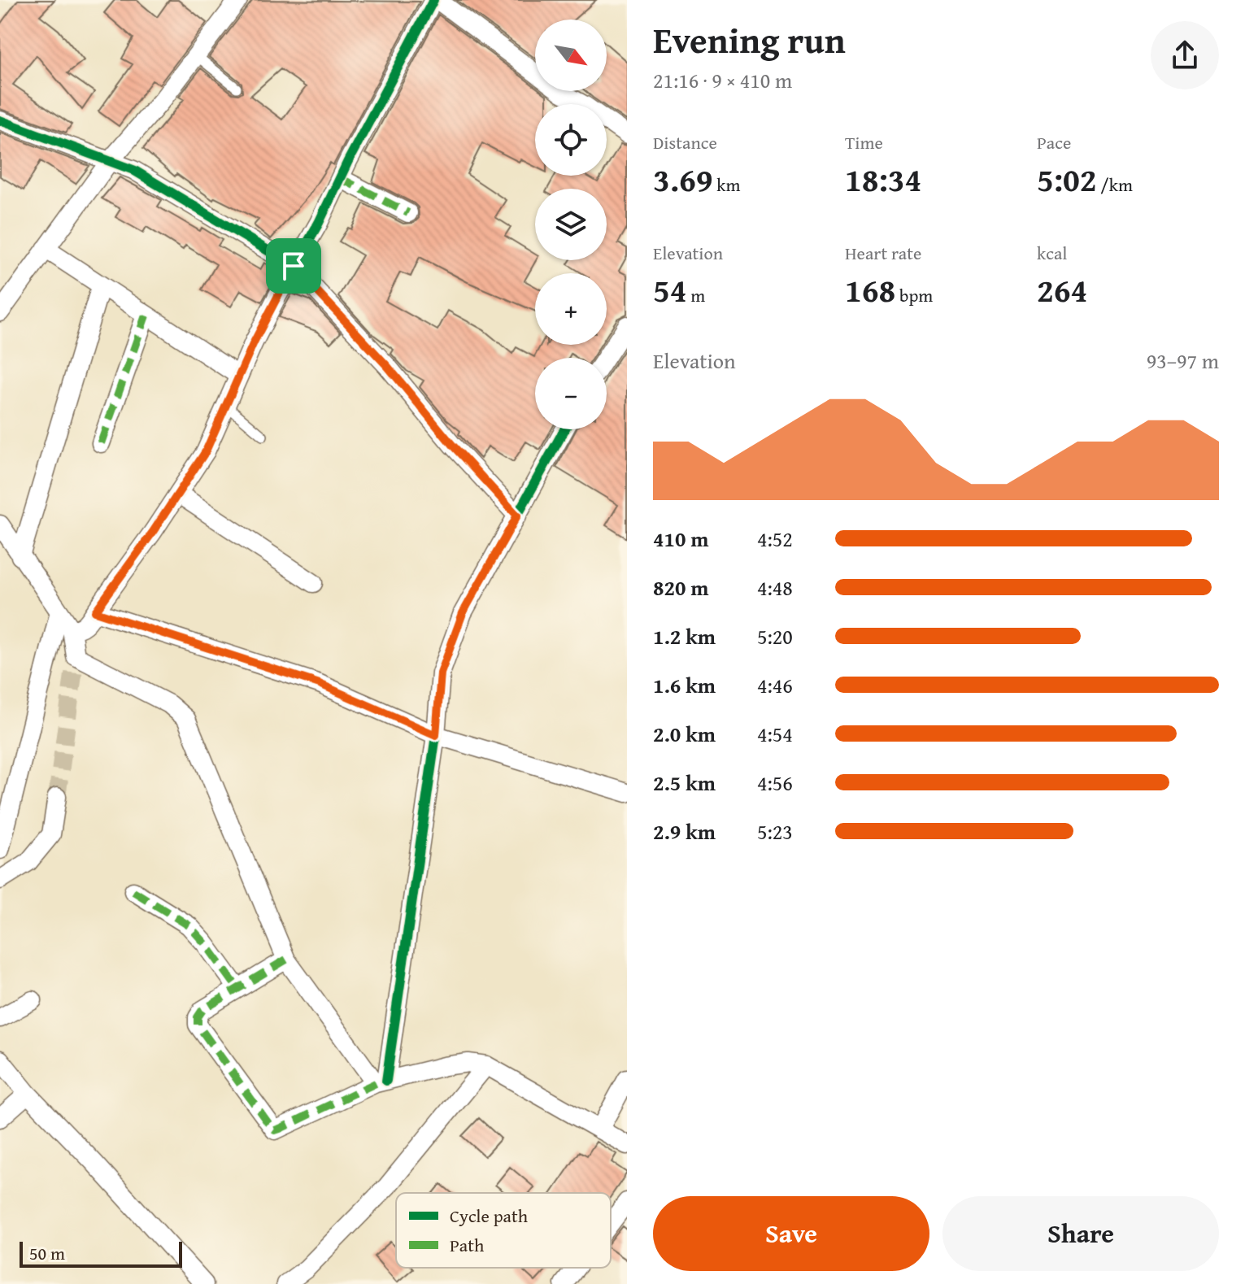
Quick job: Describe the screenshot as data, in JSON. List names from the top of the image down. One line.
{"legend":["Cycle path","Path"],"scale_bar":"50 m","north":"bottom right","page":{"heading":["Evening run","21:16 · 9 × 410 m"],"map_buttons":["+","−"],"stats":[["Distance","3.69 km"],["Time","18:34"],["Pace","5:02 /km"],["Elevation","54 m"],["Heart rate","168 bpm"],["kcal","264"]],"chart":["Elevation","93–97 m"],"list":[{"name":"410 m","note":"4:52"},{"name":"820 m","note":"4:48"},{"name":"1.2 km","note":"5:20"},{"name":"1.6 km","note":"4:46"},{"name":"2.0 km","note":"4:54"},{"name":"2.5 km","note":"4:56"},{"name":"2.9 km","note":"5:23"}],"buttons":["Save","Share"],"scale":"50 m"}}
